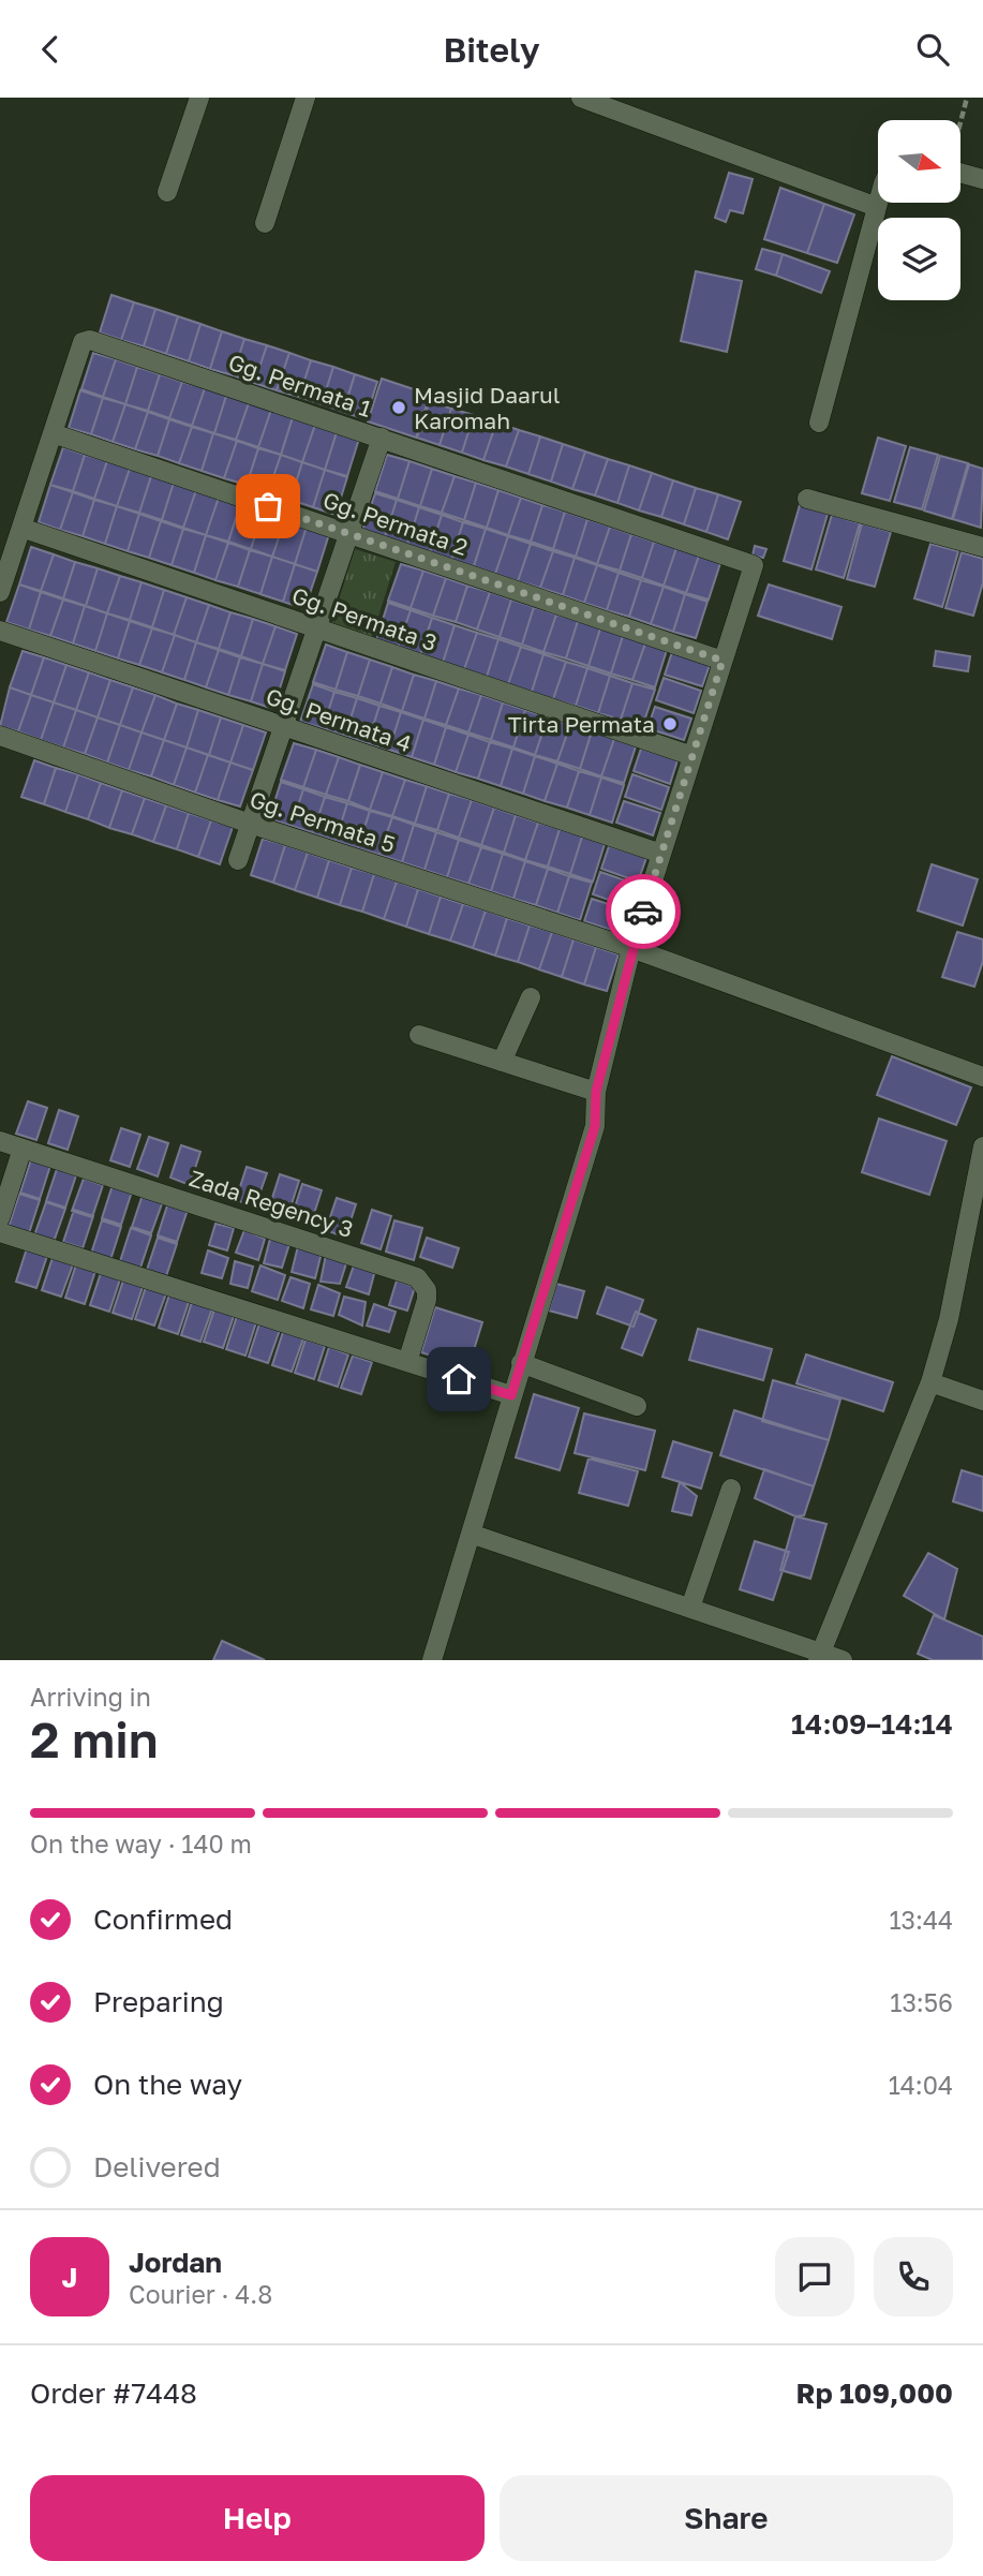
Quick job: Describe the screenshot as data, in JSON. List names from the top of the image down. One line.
{"streets":{"street":["Gg. Permata 1","Gg. Permata 2","Gg. Permata 3","Gg. Permata 4","Gg. Permata 5","Zada Regency 3"]},"crossings":[["Gg. Permata 1","Gg. Permata 2"]],"places":["Masjid Daarul Karomah","Tirta Permata"],"north":"right","page":{"header":"Bitely","heading":["2 min","Arriving in","14:09–14:14"],"panel":["Jordan","Courier · 4.8","Order #7448","Rp 109,000"],"bar":"On the way · 140 m","list":[["Confirmed","13:44"],["Preparing","13:56"],["On the way","14:04"],"Delivered"],"round":"J","buttons":["Help","Share"]}}
